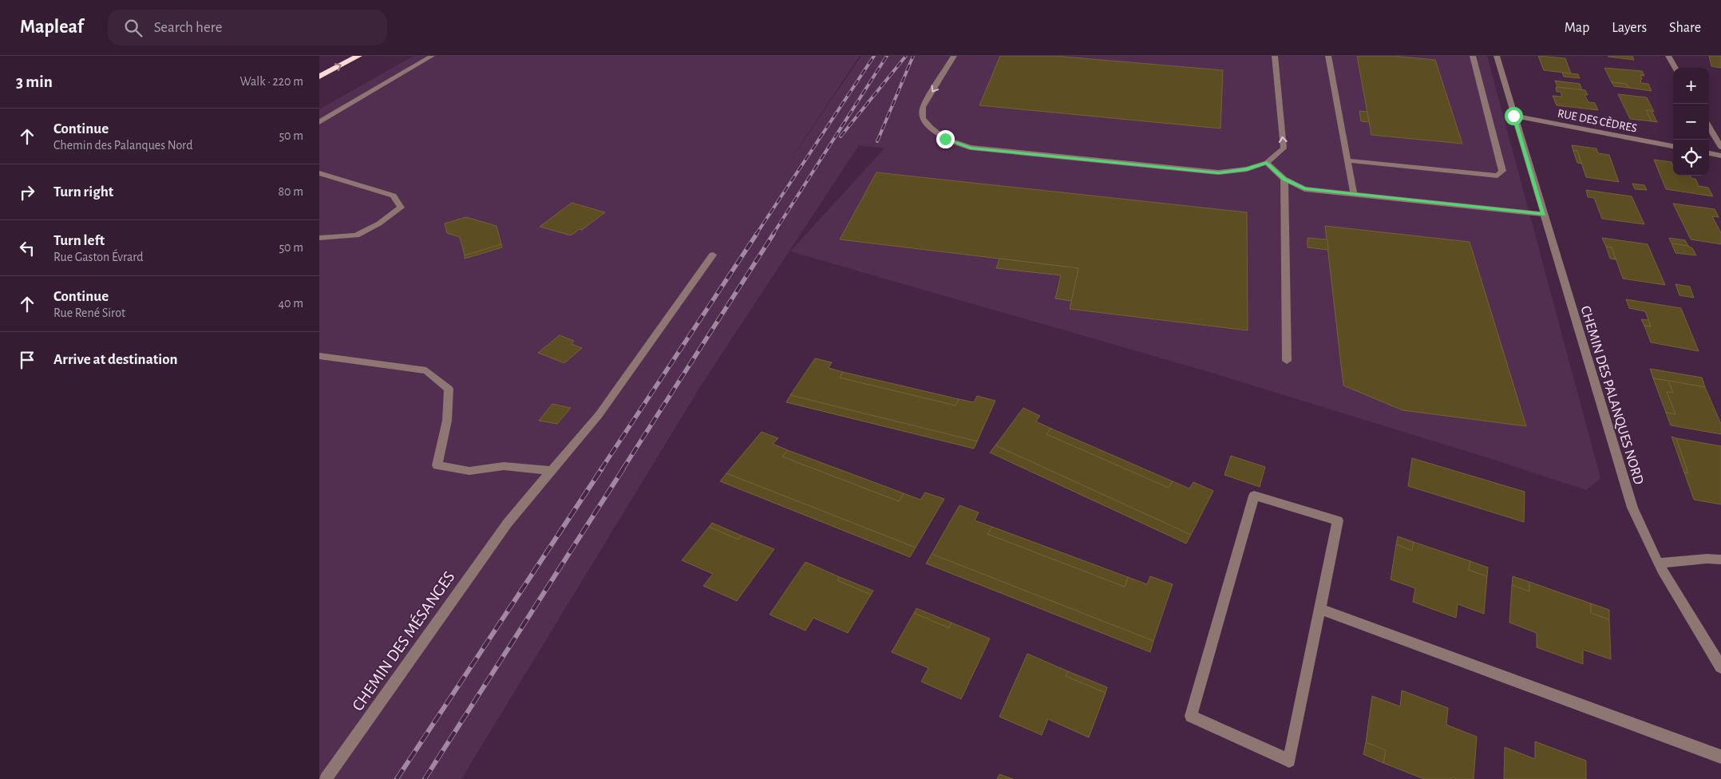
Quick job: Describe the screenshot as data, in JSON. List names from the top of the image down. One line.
{"streets":{"street":["RUE DES CÈDRES","CHEMIN DES PALANQUES NORD","CHEMIN DES MÉSANGES"]},"crossings":[["RUE DES CÈDRES","CHEMIN DES PALANQUES NORD"]],"page":{"header":"Mapleaf","search":"Search here","nav":["Map","Layers","Share"],"heading":["3 min","Walk · 220 m"],"map_buttons":["+","−"],"list":[["Continue","Chemin des Palanques Nord","50 m"],["Turn right","80 m"],["Turn left","Rue Gaston Évrard","50 m"],["Continue","Rue René Sirot","40 m"],"Arrive at destination"]}}
